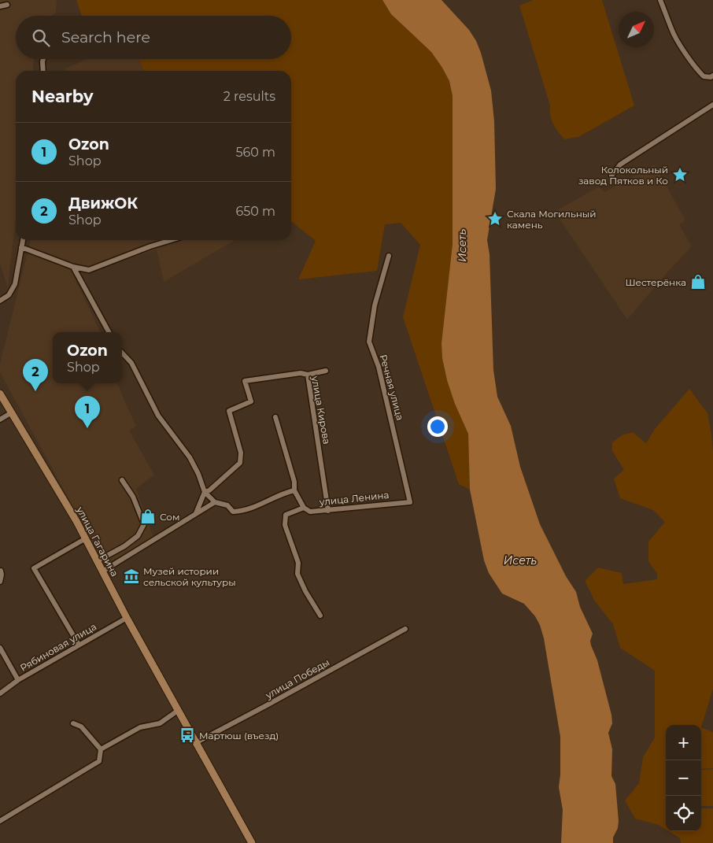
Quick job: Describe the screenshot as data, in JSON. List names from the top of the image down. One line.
{"streets":{"main road":["улица Гагарина"],"street":["Речная улица","улица Кирова","улица Ленина","Рябиновая улица","улица Победы"]},"crossings":[["Речная улица","улица Ленина"],["улица Кирова","улица Ленина"],["улица Гагарина","Рябиновая улица"],["улица Гагарина","улица Победы"]],"water":["Исеть"],"places":{"place":["Колокольный завод Пятков и Ко","Скала Могильный камень"],"shop":["Шестерёнка","Сом"],"museum":["Музей истории сельской культуры"],"bus stop":["Мартюш (въезд)"]},"north":"top right","page":{"search":"Search here","heading":["Nearby","2 results"],"list":[{"mark":"1","name":"Ozon","note":"Shop","value":"560 m"},{"mark":"2","name":"ДвижОК","note":"Shop","value":"650 m"}],"popup":["Ozon","Shop"],"pins":["2","1"],"map_buttons":["+","−"]}}
